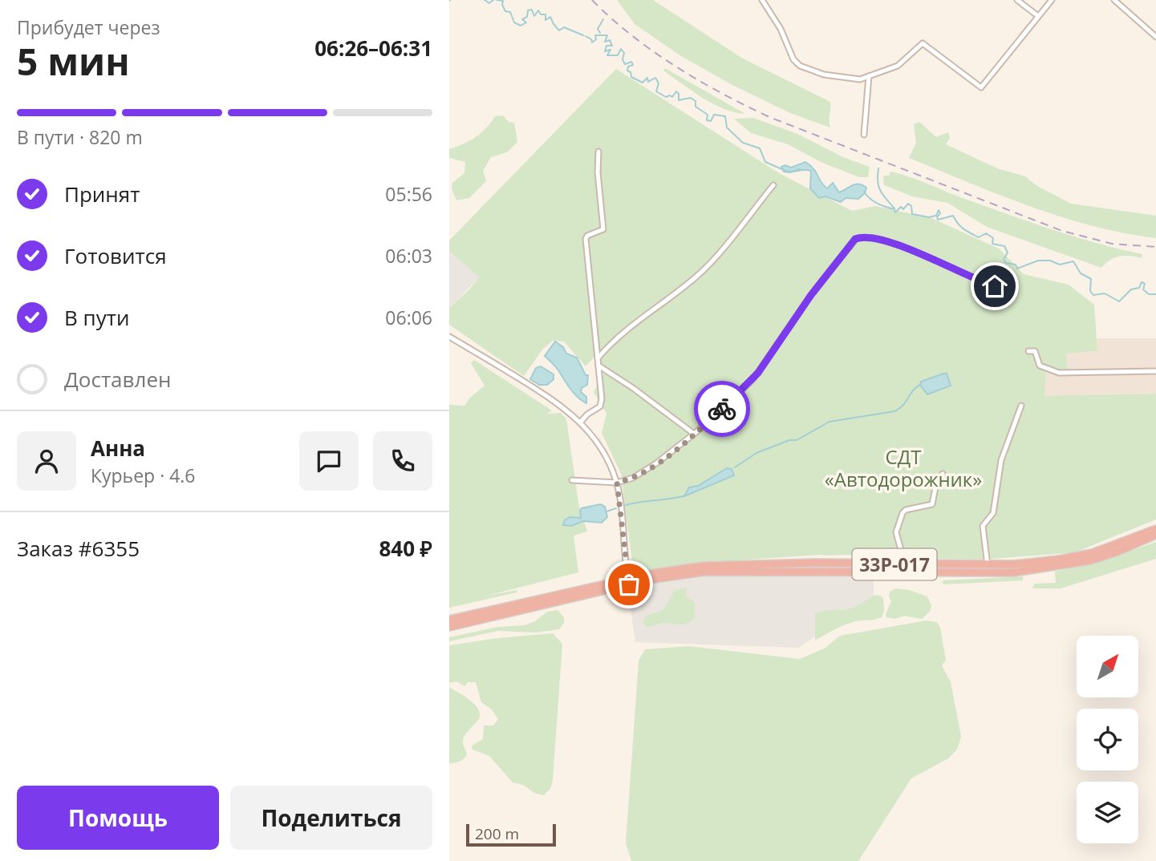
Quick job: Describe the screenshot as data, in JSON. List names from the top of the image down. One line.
{"streets":{"highway":["33Р-017"]},"parks":["СДТ «Автодорожник»"],"scale_bar":"200 m","north":"top right","page":{"heading":["5 мин","Прибудет через","06:26–06:31"],"panel":["Анна","Курьер · 4.6","Заказ #6355","840 ₽"],"bar":"В пути · 820 m","list":[["Принят","05:56"],["Готовится","06:03"],["В пути","06:06"],"Доставлен"],"buttons":["Помощь","Поделиться"],"scale":"200 m"}}
